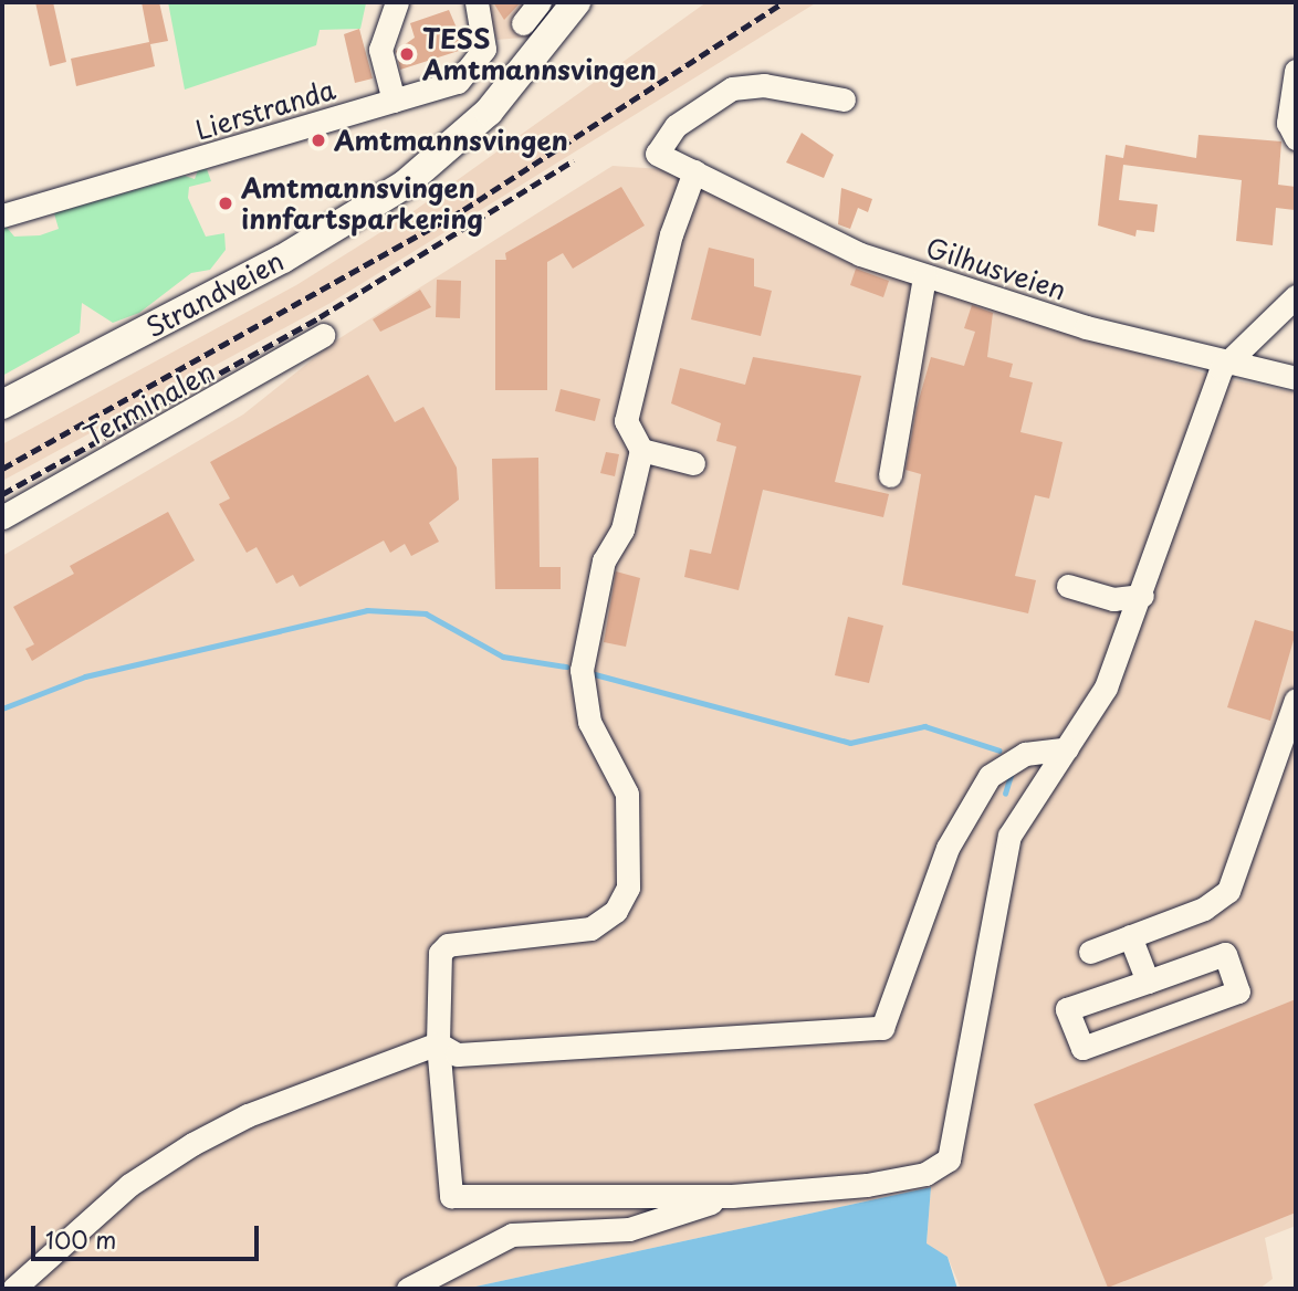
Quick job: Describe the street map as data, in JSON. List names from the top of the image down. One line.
{"streets":{"main road":["Strandveien"],"street":["Lierstranda","Gilhusveien","Terminalen"]},"places":["TESS Amtmannsvingen","Amtmannsvingen","Amtmannsvingen innfartsparkering"],"scale_bar":"100 m"}
